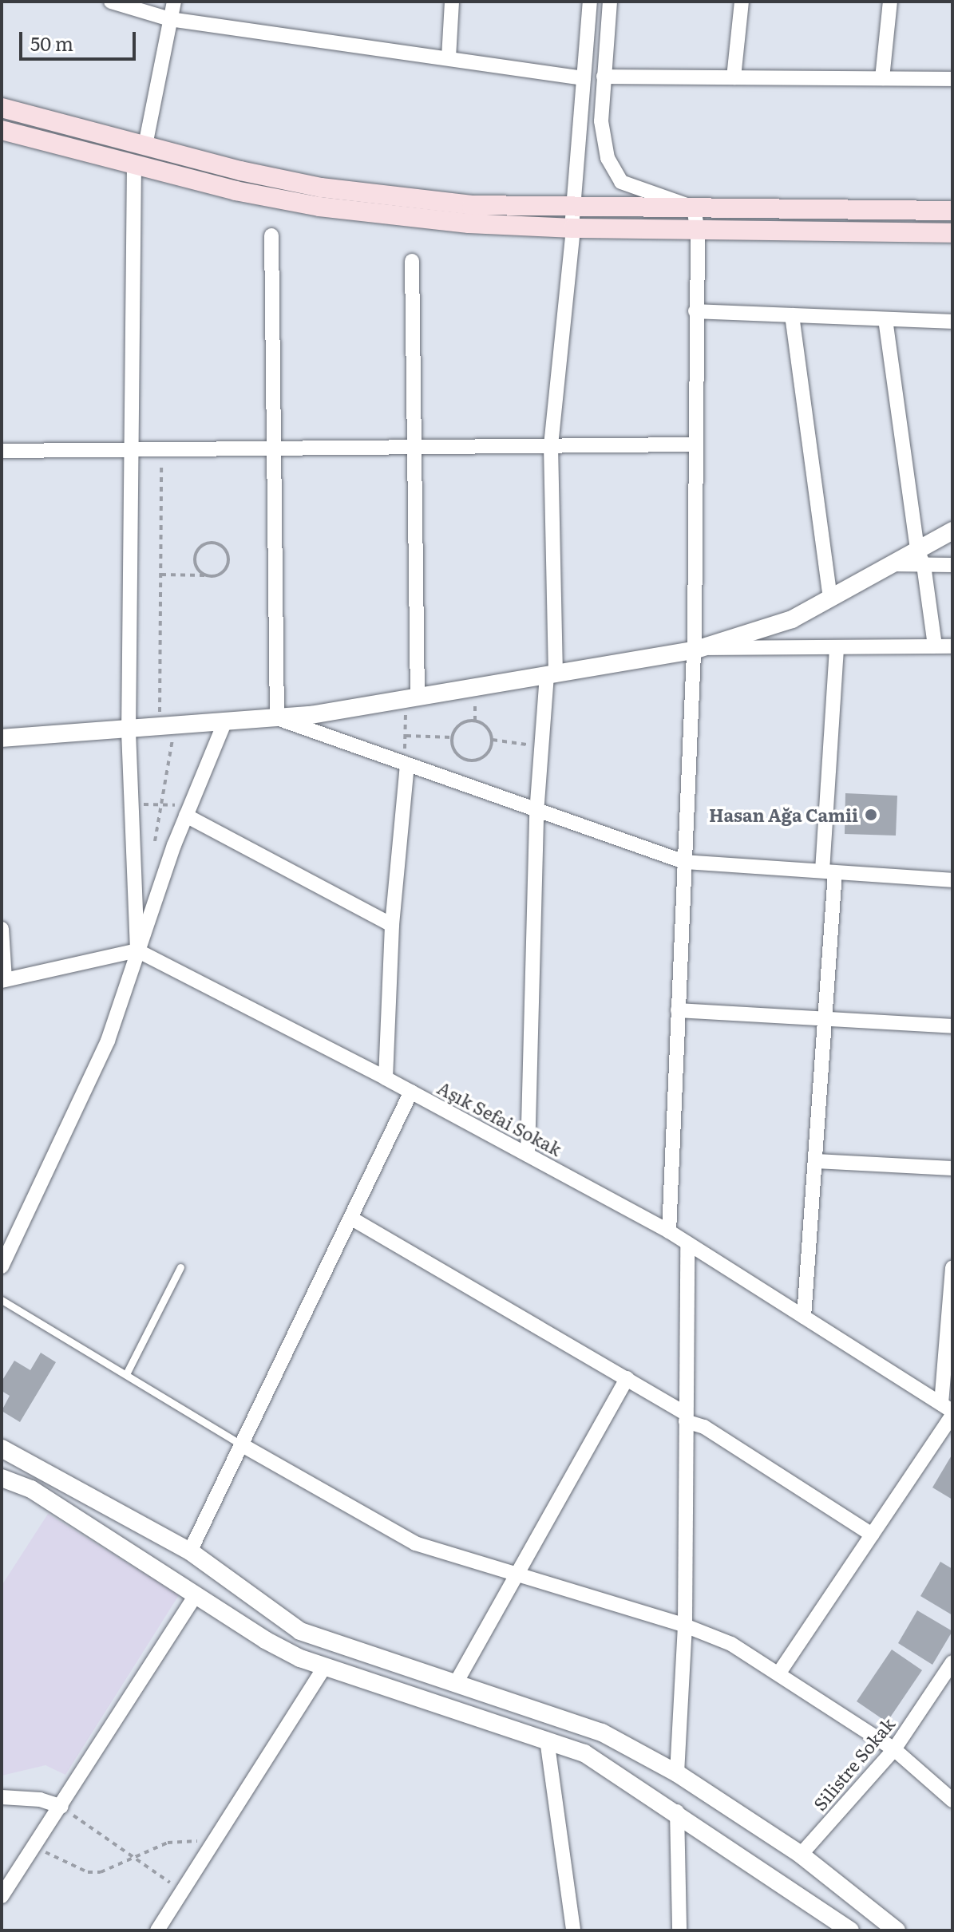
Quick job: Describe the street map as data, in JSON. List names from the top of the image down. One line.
{"streets":{"street":["Aşık Sefai Sokak","Silistre Sokak"]},"places":["Hasan Ağa Camii"],"scale_bar":"50 m"}
